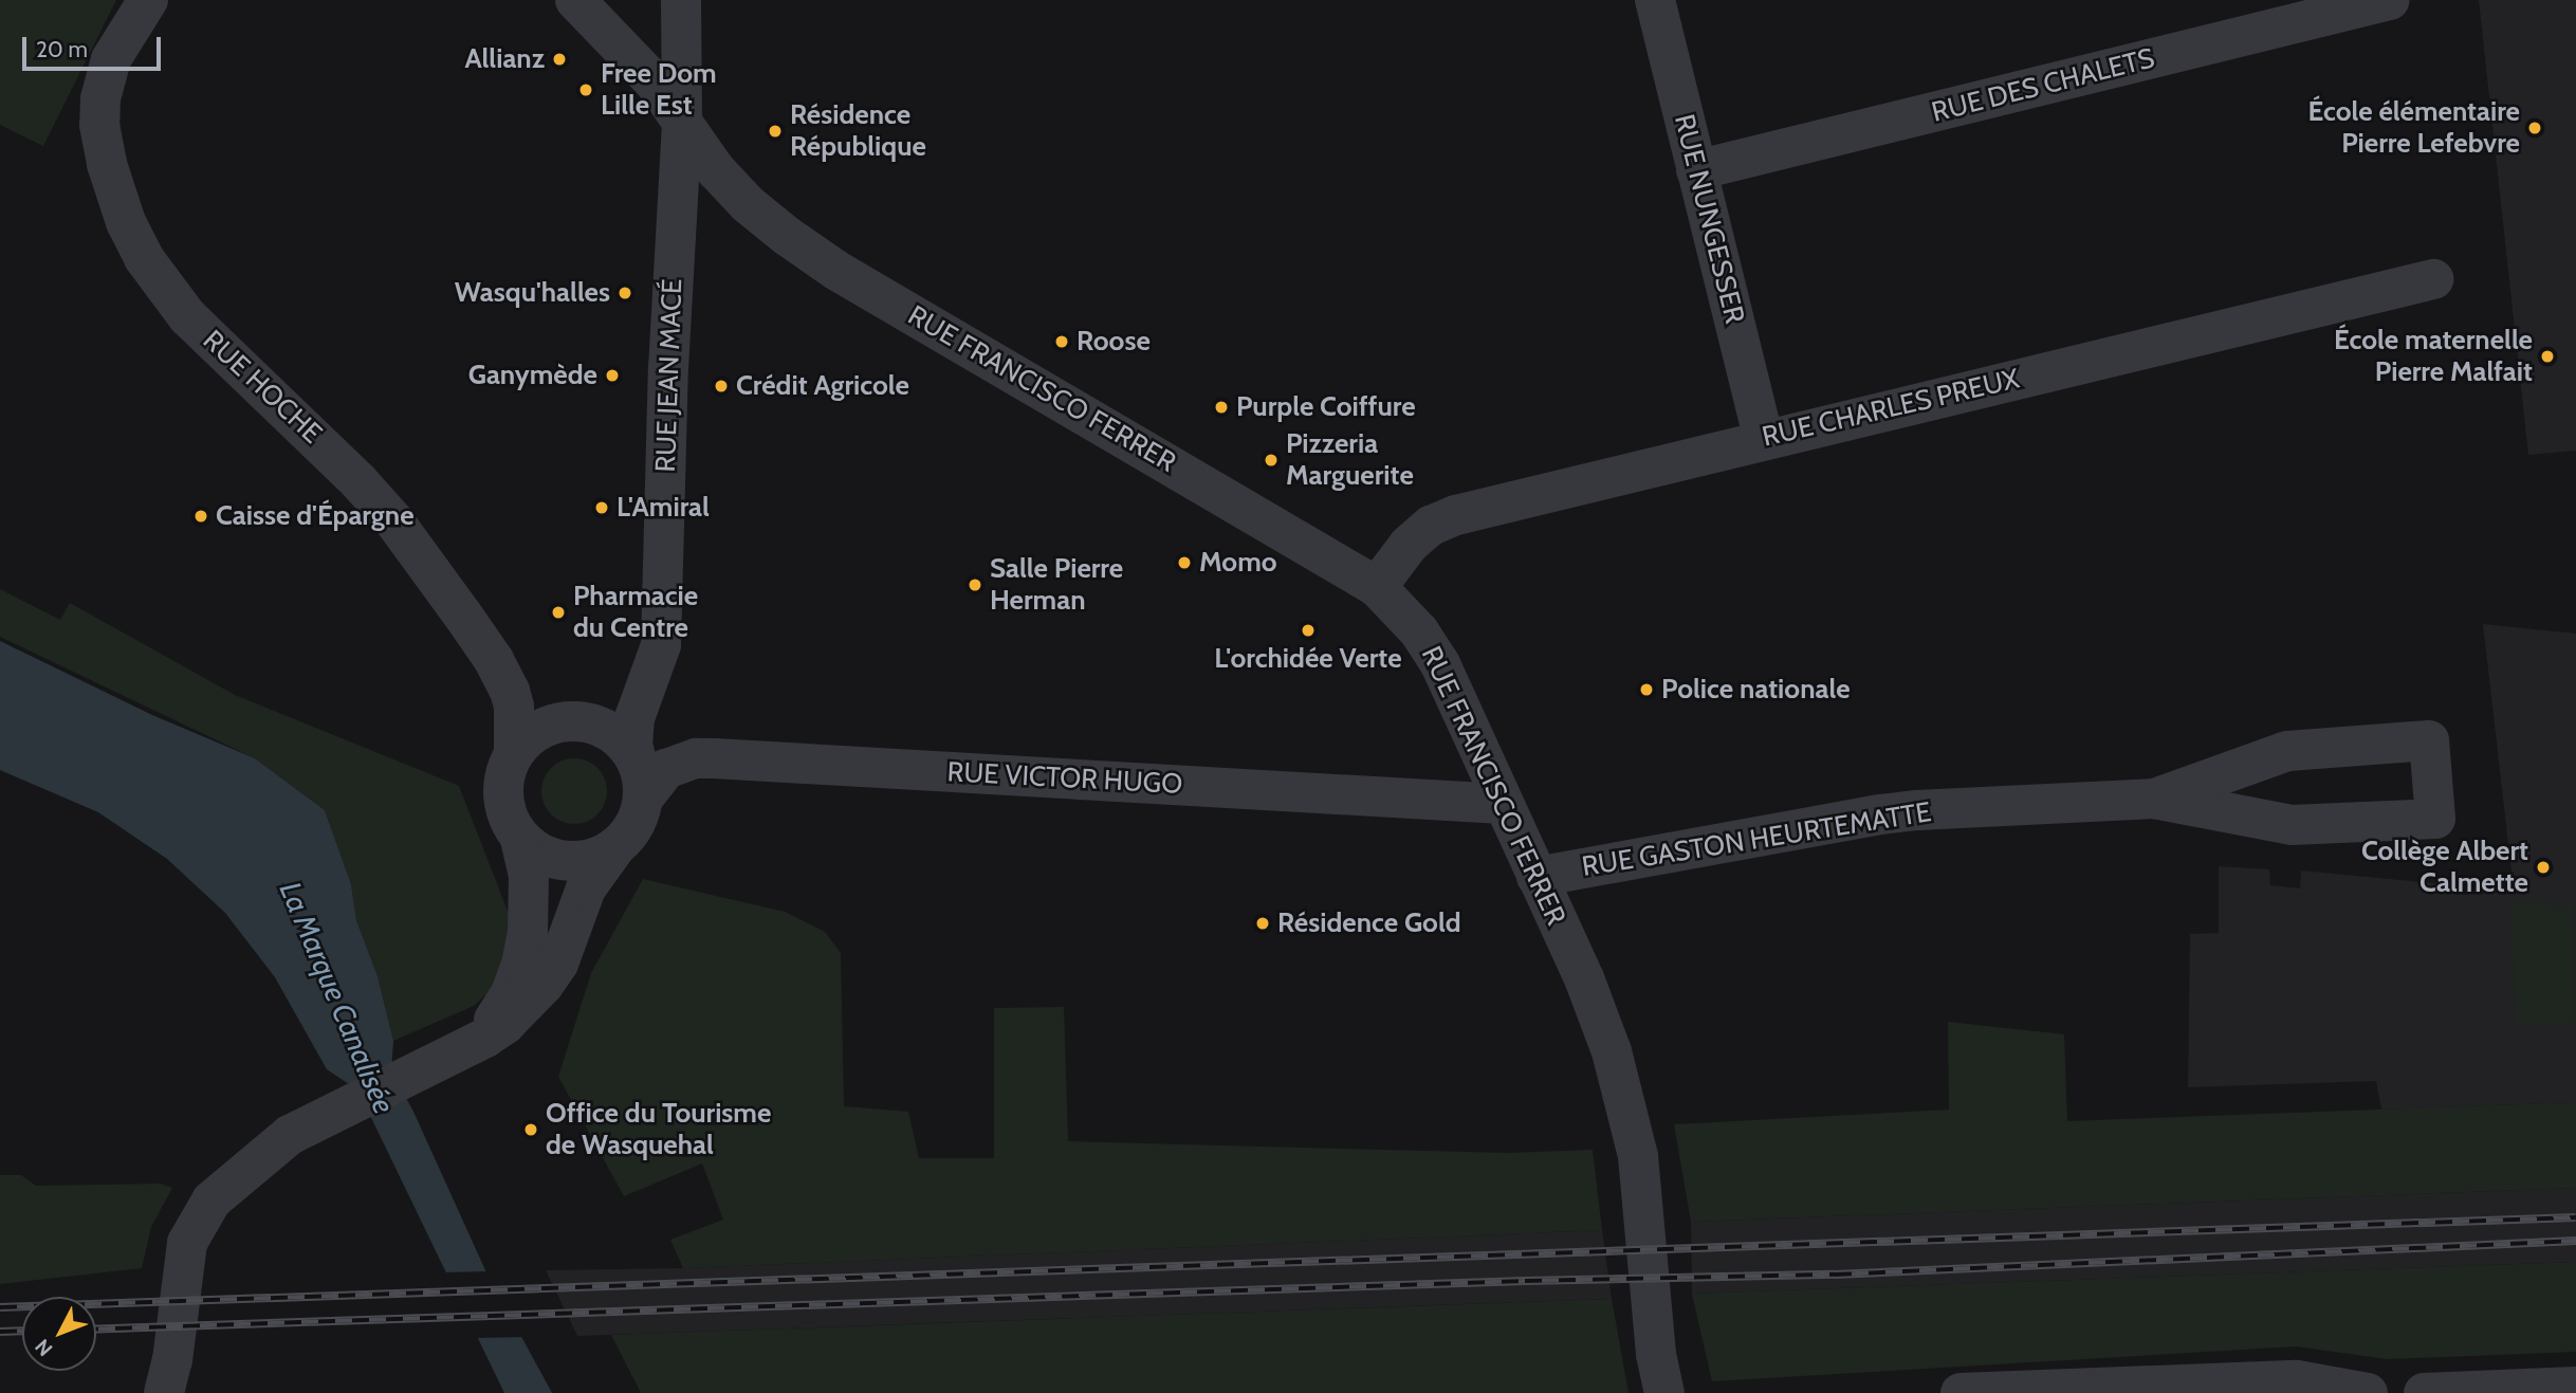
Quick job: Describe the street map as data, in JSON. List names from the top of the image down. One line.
{"streets":{"street":["RUE DES CHALETS","RUE NUNGESSER","RUE JEAN MACÉ","RUE HOCHE","RUE FRANCISCO FERRER","RUE CHARLES PREUX","RUE VICTOR HUGO","RUE GASTON HEURTEMATTE"]},"crossings":[["RUE DES CHALETS","RUE NUNGESSER"],["RUE NUNGESSER","RUE CHARLES PREUX"],["RUE JEAN MACÉ","RUE HOCHE"],["RUE JEAN MACÉ","RUE FRANCISCO FERRER"],["RUE JEAN MACÉ","RUE VICTOR HUGO"],["RUE HOCHE","RUE VICTOR HUGO"],["RUE FRANCISCO FERRER","RUE CHARLES PREUX"],["RUE FRANCISCO FERRER","RUE VICTOR HUGO"],["RUE FRANCISCO FERRER","RUE GASTON HEURTEMATTE"]],"water":["La Marque Canalisée"],"places":["Allianz","Free Dom Lille Est","École élémentaire Pierre Lefebvre","Résidence République","Wasqu'halles","Roose","École maternelle Pierre Malfait","Ganymède","Crédit Agricole","Purple Coiffure","Pizzeria Marguerite","L'Amiral","Caisse d'Épargne","Momo","Salle Pierre Herman","Pharmacie du Centre","L'orchidée Verte","Police nationale","Collège Albert Calmette","Résidence Gold","Office du Tourisme de Wasquehal"],"scale_bar":"20 m","north":"bottom left"}
